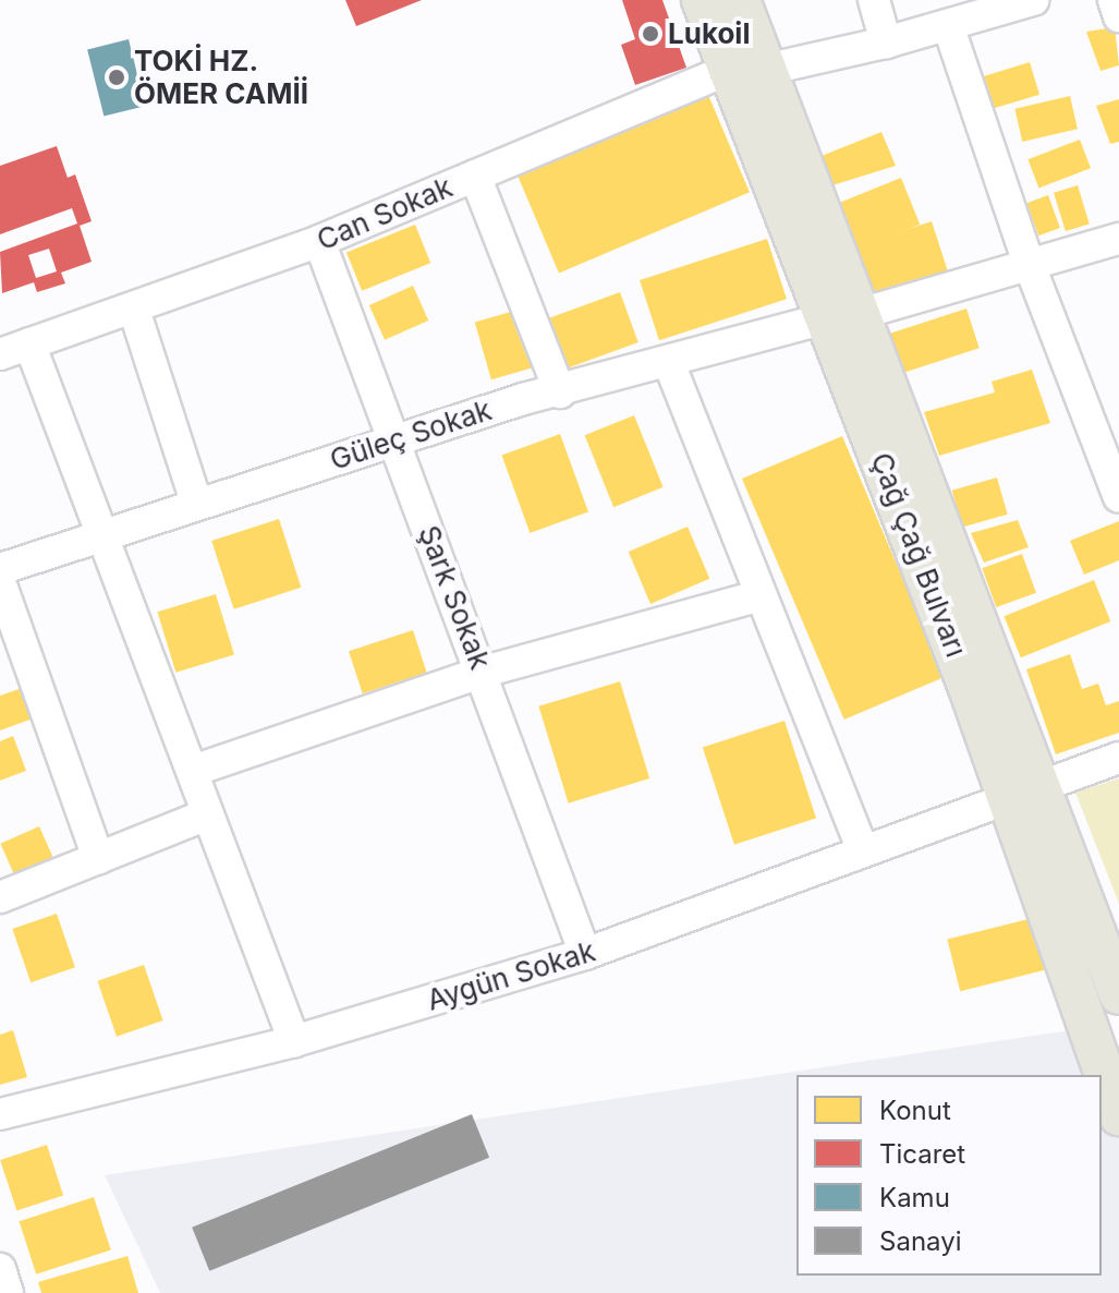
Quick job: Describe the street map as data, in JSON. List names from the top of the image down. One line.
{"streets":{"main road":["Çağ Çağ Bulvarı"],"street":["Can Sokak","Güleç Sokak","Şark Sokak","Aygün Sokak"]},"crossings":[["Can Sokak","Çağ Çağ Bulvarı"],["Can Sokak","Şark Sokak"],["Güleç Sokak","Çağ Çağ Bulvarı"],["Güleç Sokak","Şark Sokak"],["Çağ Çağ Bulvarı","Aygün Sokak"],["Şark Sokak","Aygün Sokak"]],"places":["Lukoil","TOKİ HZ. ÖMER CAMİİ"],"legend":["Konut","Ticaret","Kamu","Sanayi"]}
